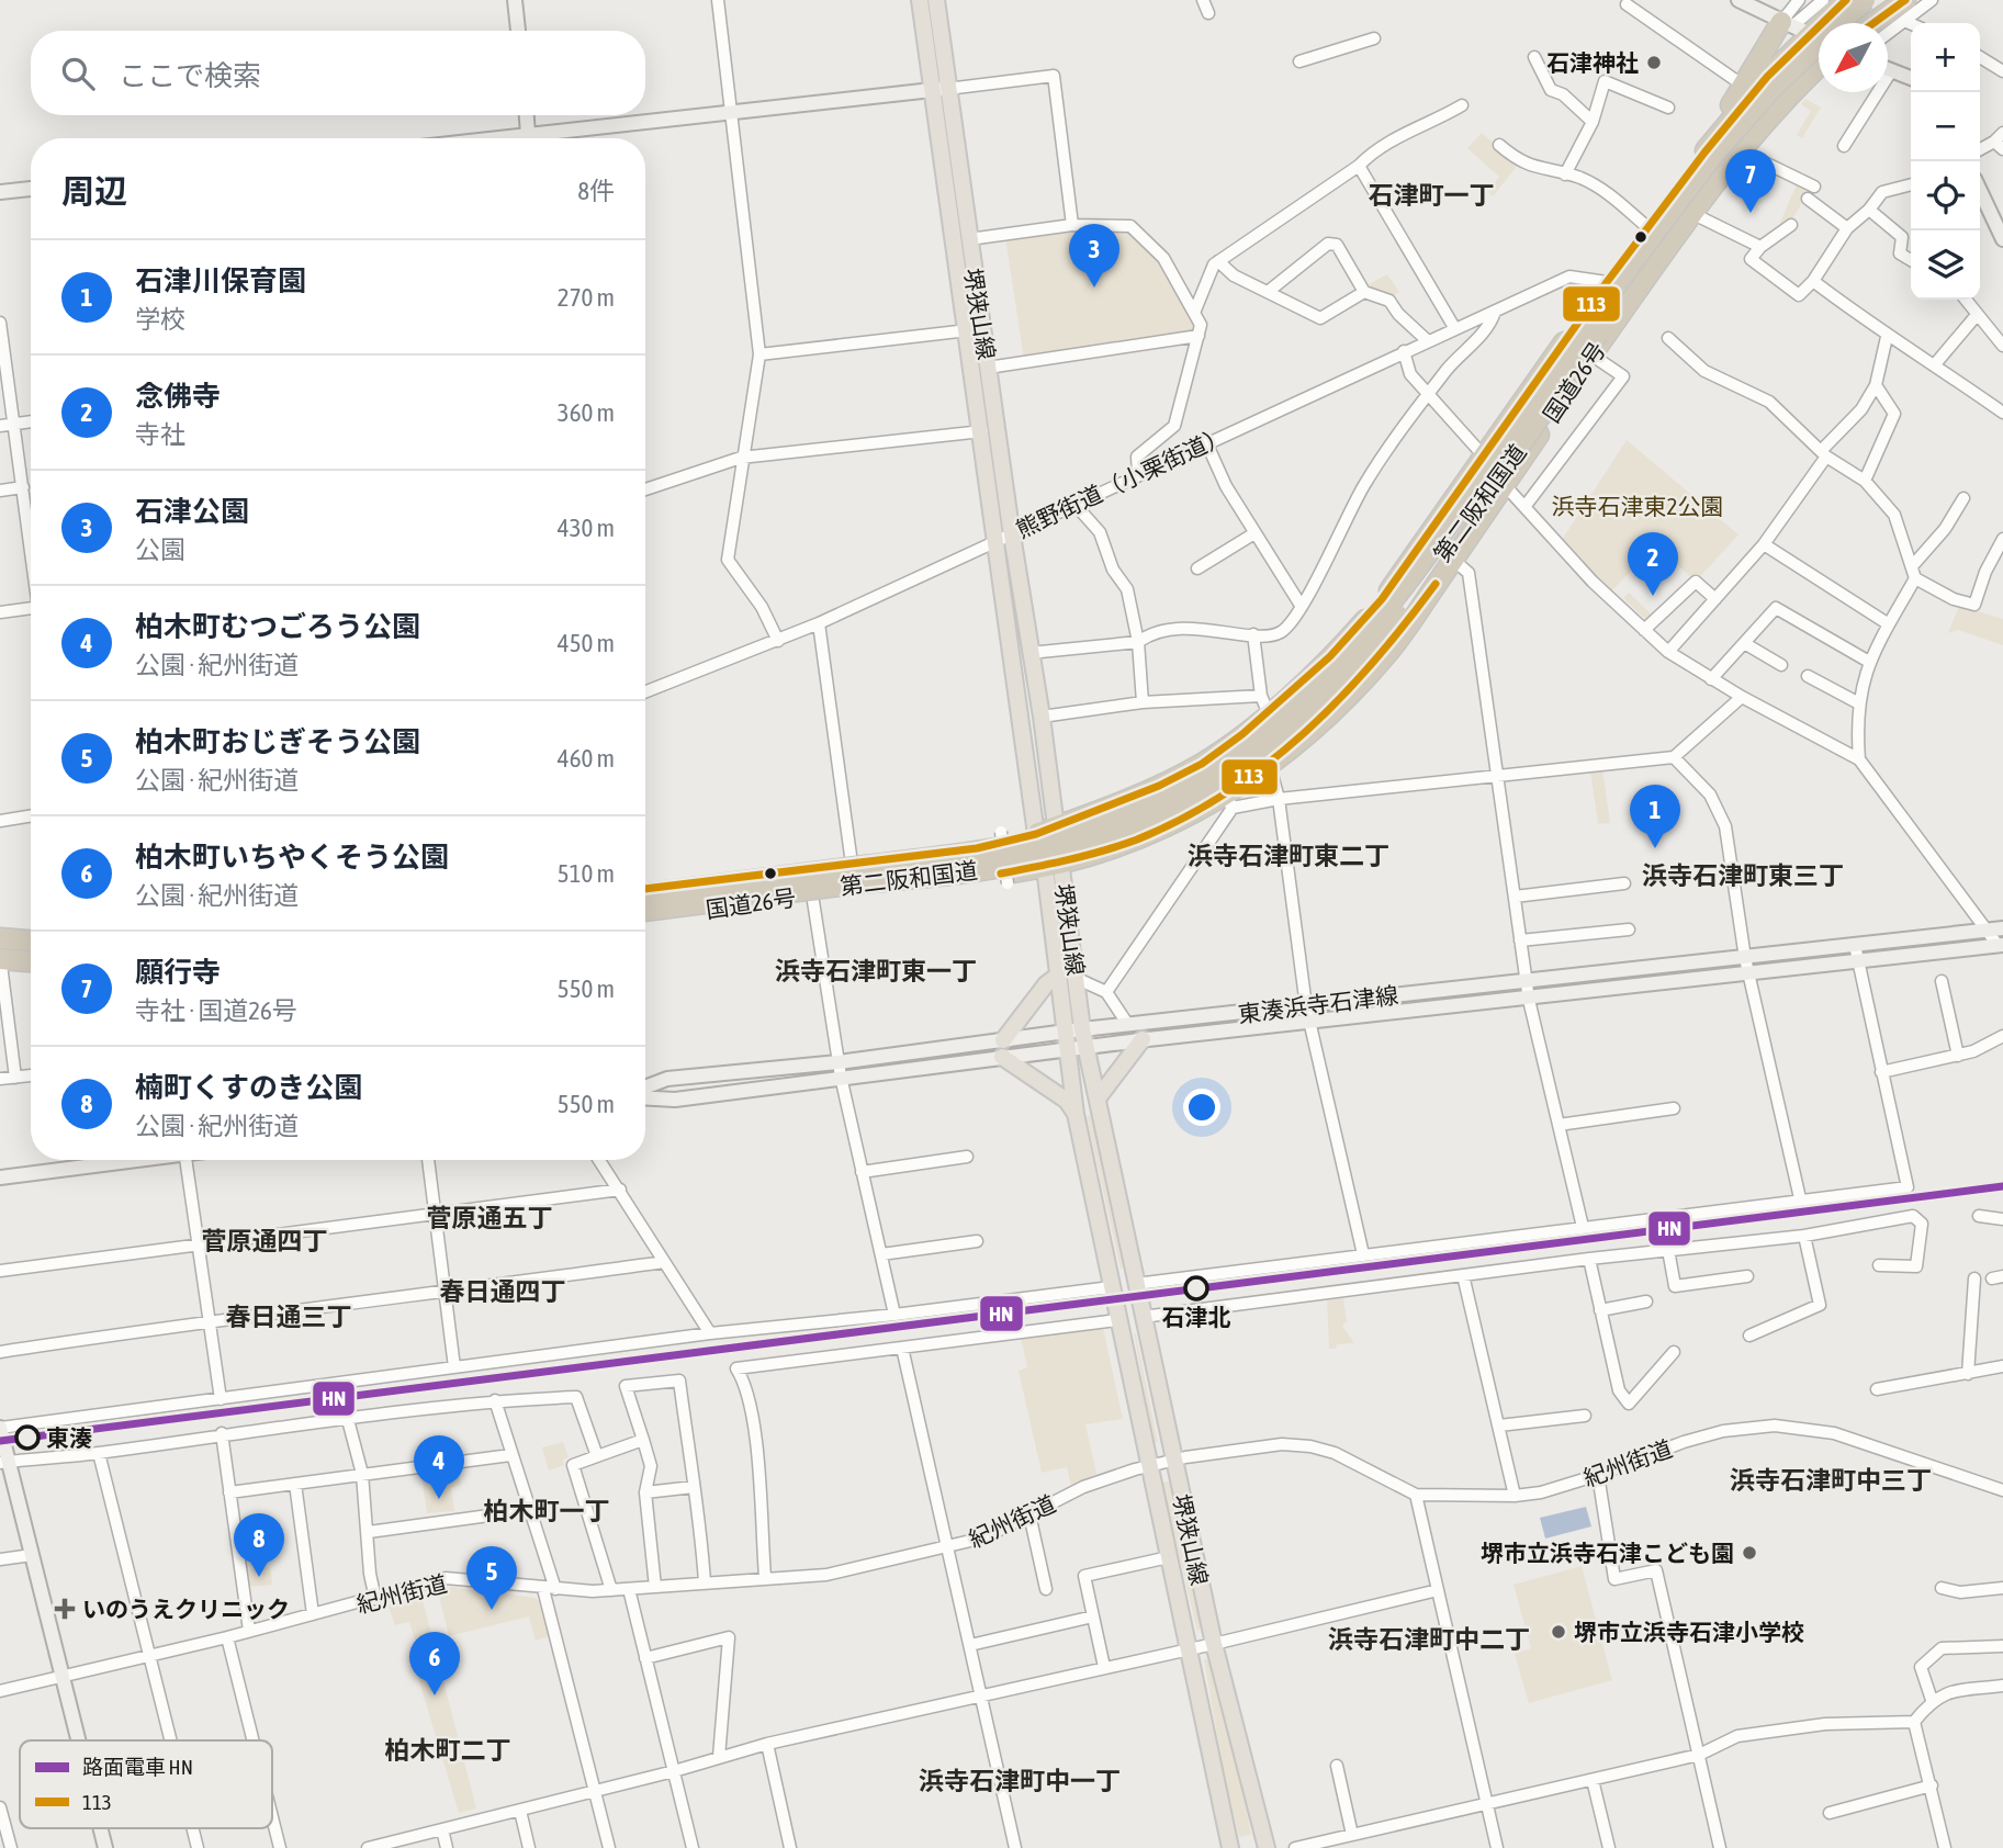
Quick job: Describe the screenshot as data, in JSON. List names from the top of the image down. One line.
{"streets":{"highway":["国道26号","第二阪和国道"],"main road":["堺狭山線"],"street":["熊野街道（小栗街道）","東湊浜寺石津線","紀州街道"]},"crossings":[["堺狭山線","国道26号"],["堺狭山線","熊野街道（小栗街道）"],["堺狭山線","東湊浜寺石津線"],["堺狭山線","紀州街道"],["国道26号","熊野街道（小栗街道）"]],"districts":["石津町一丁","浜寺石津町東二丁","浜寺石津町東三丁","浜寺石津町東一丁","菅原通五丁","菅原通四丁","春日通四丁","春日通三丁","浜寺石津町中三丁","柏木町一丁","浜寺石津町中二丁","柏木町二丁","浜寺石津町中一丁"],"parks":["浜寺石津東2公園"],"places":{"other":["石津神社","石津北","東湊","堺市立浜寺石津こども園","堺市立浜寺石津小学校"],"health":["いのうえクリニック"]},"lines":["transit line 113","tram line HN"],"legend":["路面電車 HN","113"],"north":"bottom left","page":{"map_buttons":["+","−"],"search":"ここで検索","heading":["周辺","8件"],"pins":["7","3","2","1","4","8","5","6"],"list":[{"mark":"1","name":"石津川保育園","note":"学校","value":"270 m"},{"mark":"2","name":"念佛寺","note":"寺社","value":"360 m"},{"mark":"3","name":"石津公園","note":"公園","value":"430 m"},{"mark":"4","name":"柏木町むつごろう公園","note":"公園 · 紀州街道","value":"450 m"},{"mark":"5","name":"柏木町おじぎそう公園","note":"公園 · 紀州街道","value":"460 m"},{"mark":"6","name":"柏木町いちやくそう公園","note":"公園 · 紀州街道","value":"510 m"},{"mark":"7","name":"願行寺","note":"寺社 · 国道26号","value":"550 m"},{"mark":"8","name":"楠町くすのき公園","note":"公園 · 紀州街道","value":"550 m"}]}}
